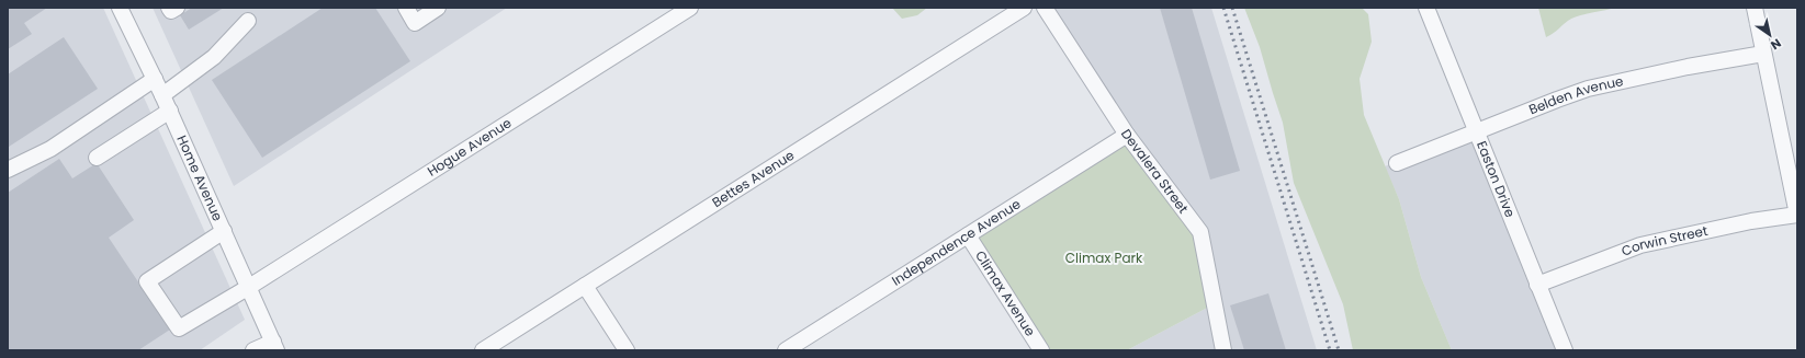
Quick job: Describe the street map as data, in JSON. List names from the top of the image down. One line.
{"streets":{"street":["Belden Avenue","Hogue Avenue","Devalera Street","Home Avenue","Bettes Avenue","Easton Drive","Corwin Street","Independence Avenue","Climax Avenue"]},"crossings":[["Belden Avenue","Easton Drive"],["Hogue Avenue","Home Avenue"],["Devalera Street","Independence Avenue"],["Easton Drive","Corwin Street"],["Independence Avenue","Climax Avenue"]],"parks":["Climax Park"],"north":"bottom right"}
